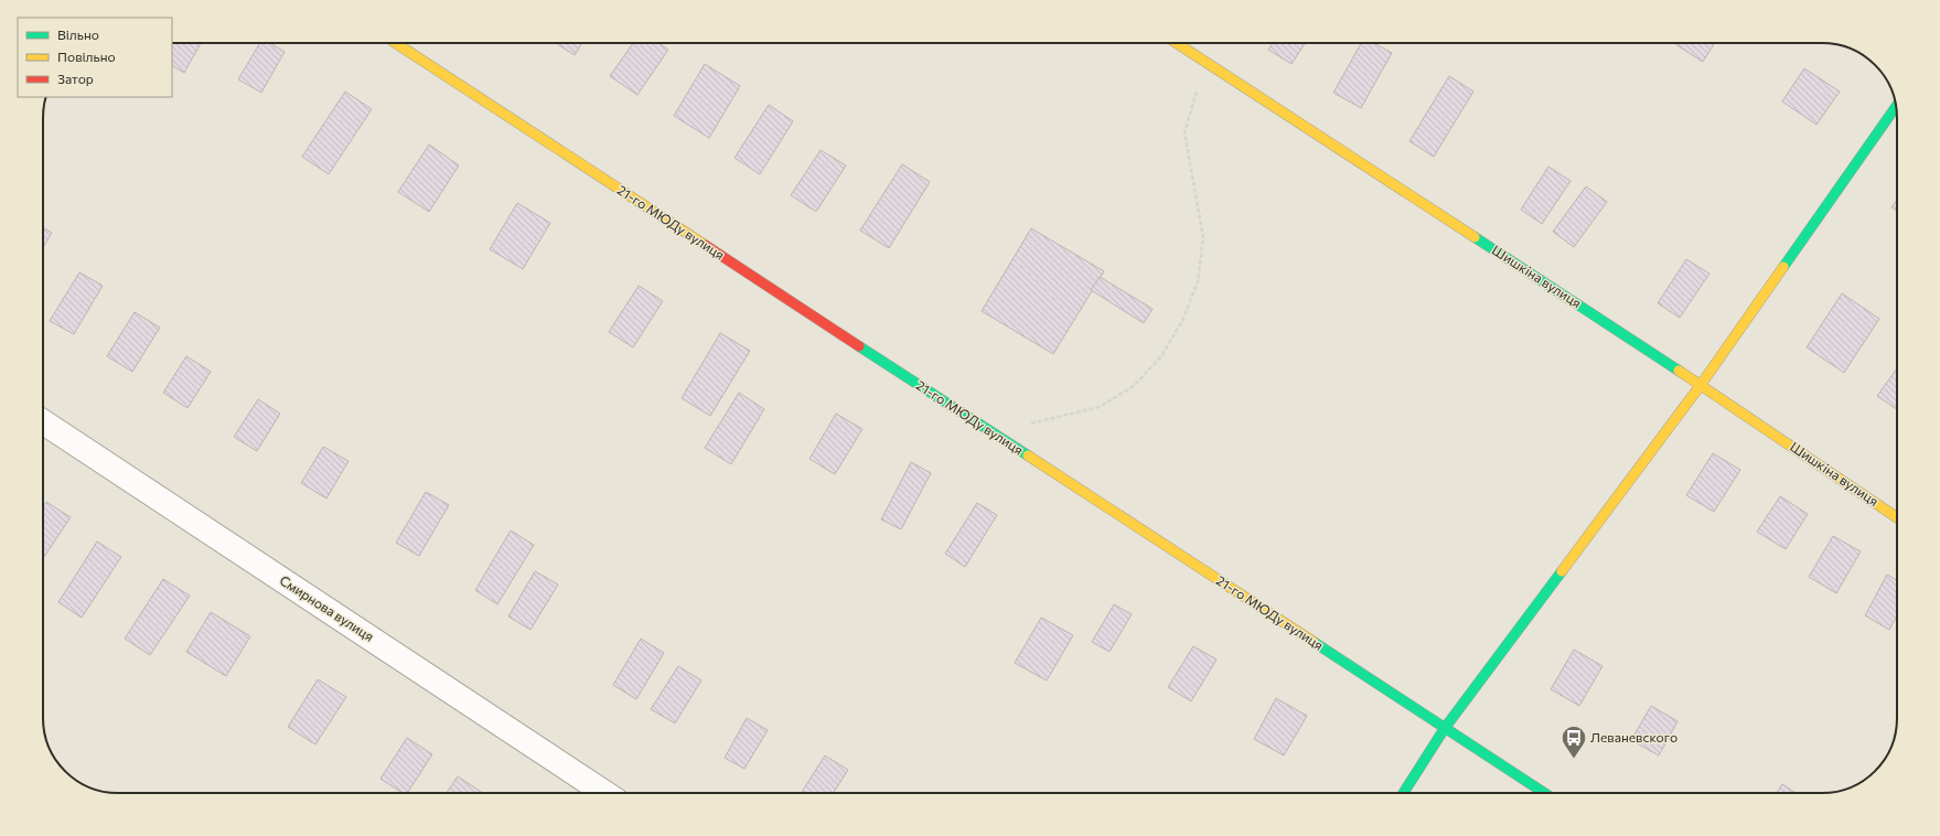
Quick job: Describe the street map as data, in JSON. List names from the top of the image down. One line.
{"streets":{"street":["21-го МЮДу вулиця","Шишкіна вулиця","Смирнова вулиця"]},"places":{"bus stop":["Леваневского"]},"legend":["Вільно","Повільно","Затор"]}
